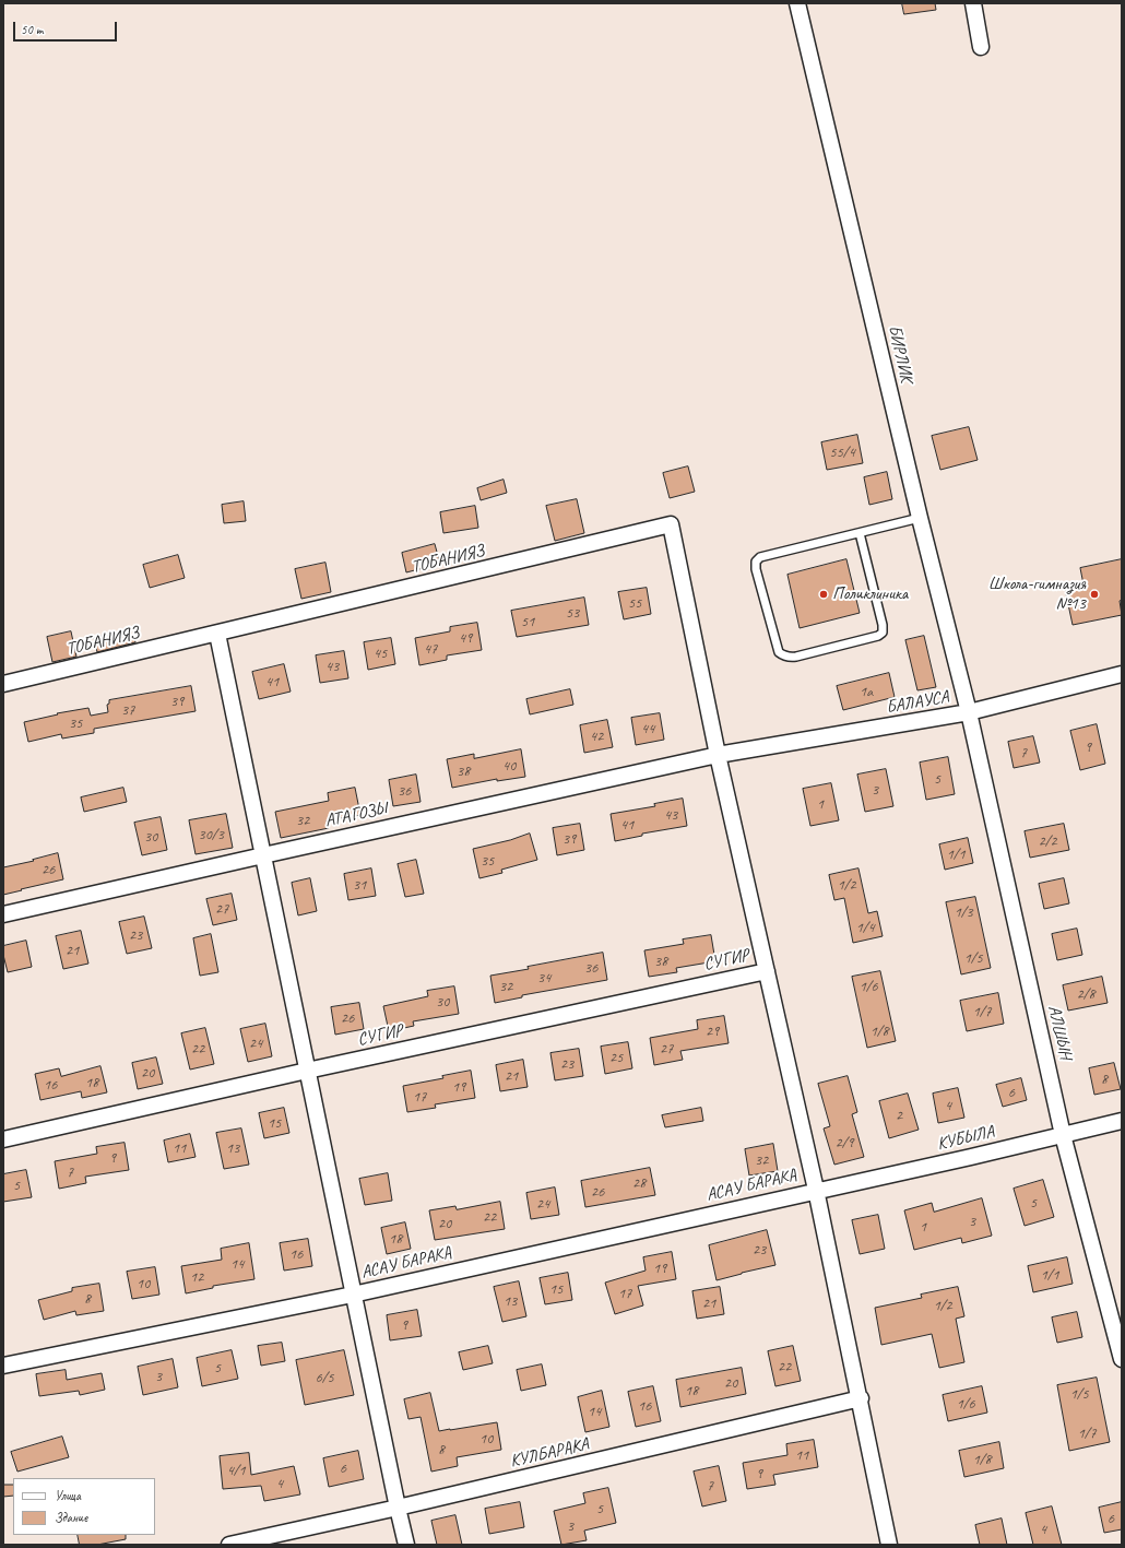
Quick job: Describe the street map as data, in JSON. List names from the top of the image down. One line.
{"streets":{"street":["БИРЛИК","ТОБАНИЯЗ","БАЛАУСА","АТАГОЗЫ","СУГИР","АЛШЫН","КУБЫЛА","АСАУ БАРАКА","КУЛБАРАКА"]},"crossings":[["БИРЛИК","БАЛАУСА"],["БИРЛИК","АЛШЫН"],["ТОБАНИЯЗ","БАЛАУСА"],["ТОБАНИЯЗ","АТАГОЗЫ"],["БАЛАУСА","АТАГОЗЫ"],["БАЛАУСА","АЛШЫН"],["АЛШЫН","КУБЫЛА"],["КУБЫЛА","АСАУ БАРАКА"]],"places":["Поликлиника","Школа-гимназия №13"],"house_numbers":["55/4","55","53","51","49","47","45","43","41","1а","39","37","35","44","42","9","7","40","38","5","3","36","1","43","32","41","30/3","30","39","2/2","1/1","35","26","31","1/2","27","1/3","1/4","23","21","1/5","38","36","34","32","1/6","2/8","30","1/7","26","29","1/8","24","22","27","25","23","20","21","8","18","16","19","6","17","4","2","15","2/9","11","13","9","32","7","28","5","26","5","24","22","3","20","1","18","23","16","14","19","1/1","12","10","15","17","8","13","21","1/2","9","22","5","3","6/5","20","18","1/5","1/6","16","14","1/7","10","8","11","1/8","6","4/1","9","4","7","5","6","3","4"],"legend":["Улица","Здание"],"scale_bar":"50 m"}
